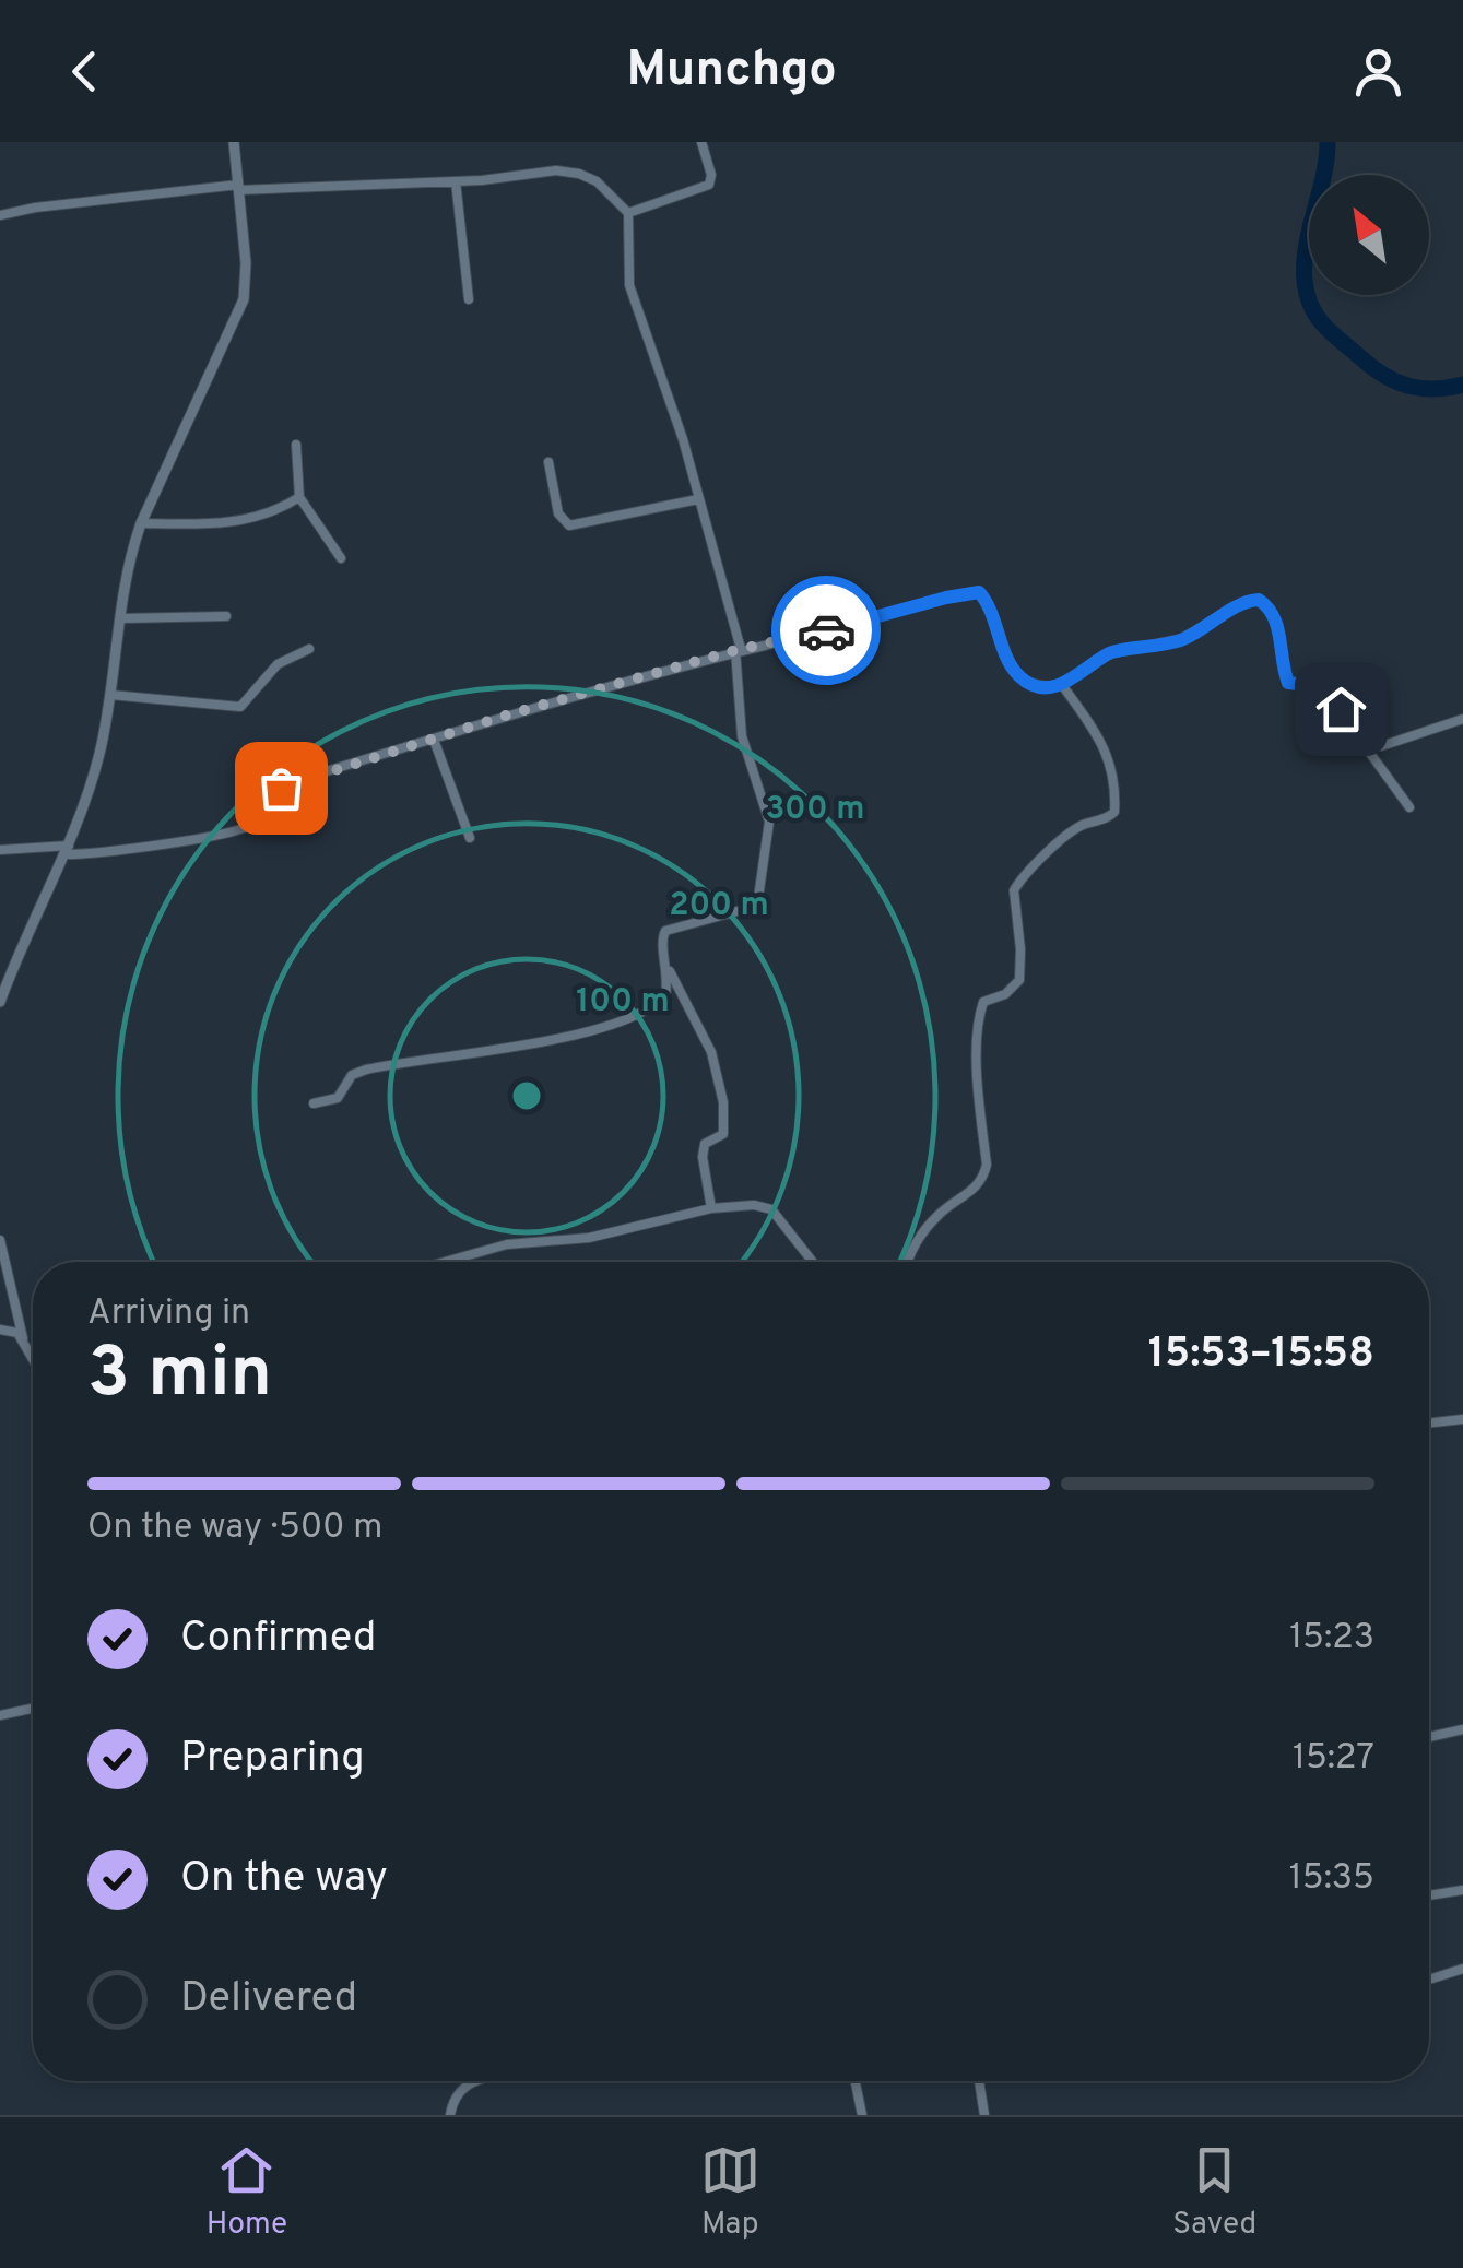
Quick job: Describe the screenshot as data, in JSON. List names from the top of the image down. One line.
{"north":"top left","page":{"header":"Munchgo","heading":["3 min","Arriving in","15:53–15:58"],"bar":"On the way · 500 m","list":[["Confirmed","15:23"],["Preparing","15:27"],["On the way","15:35"],"Delivered"],"tabs":["Home","Map","Saved"]},"rings":["300 m","200 m","100 m"]}
